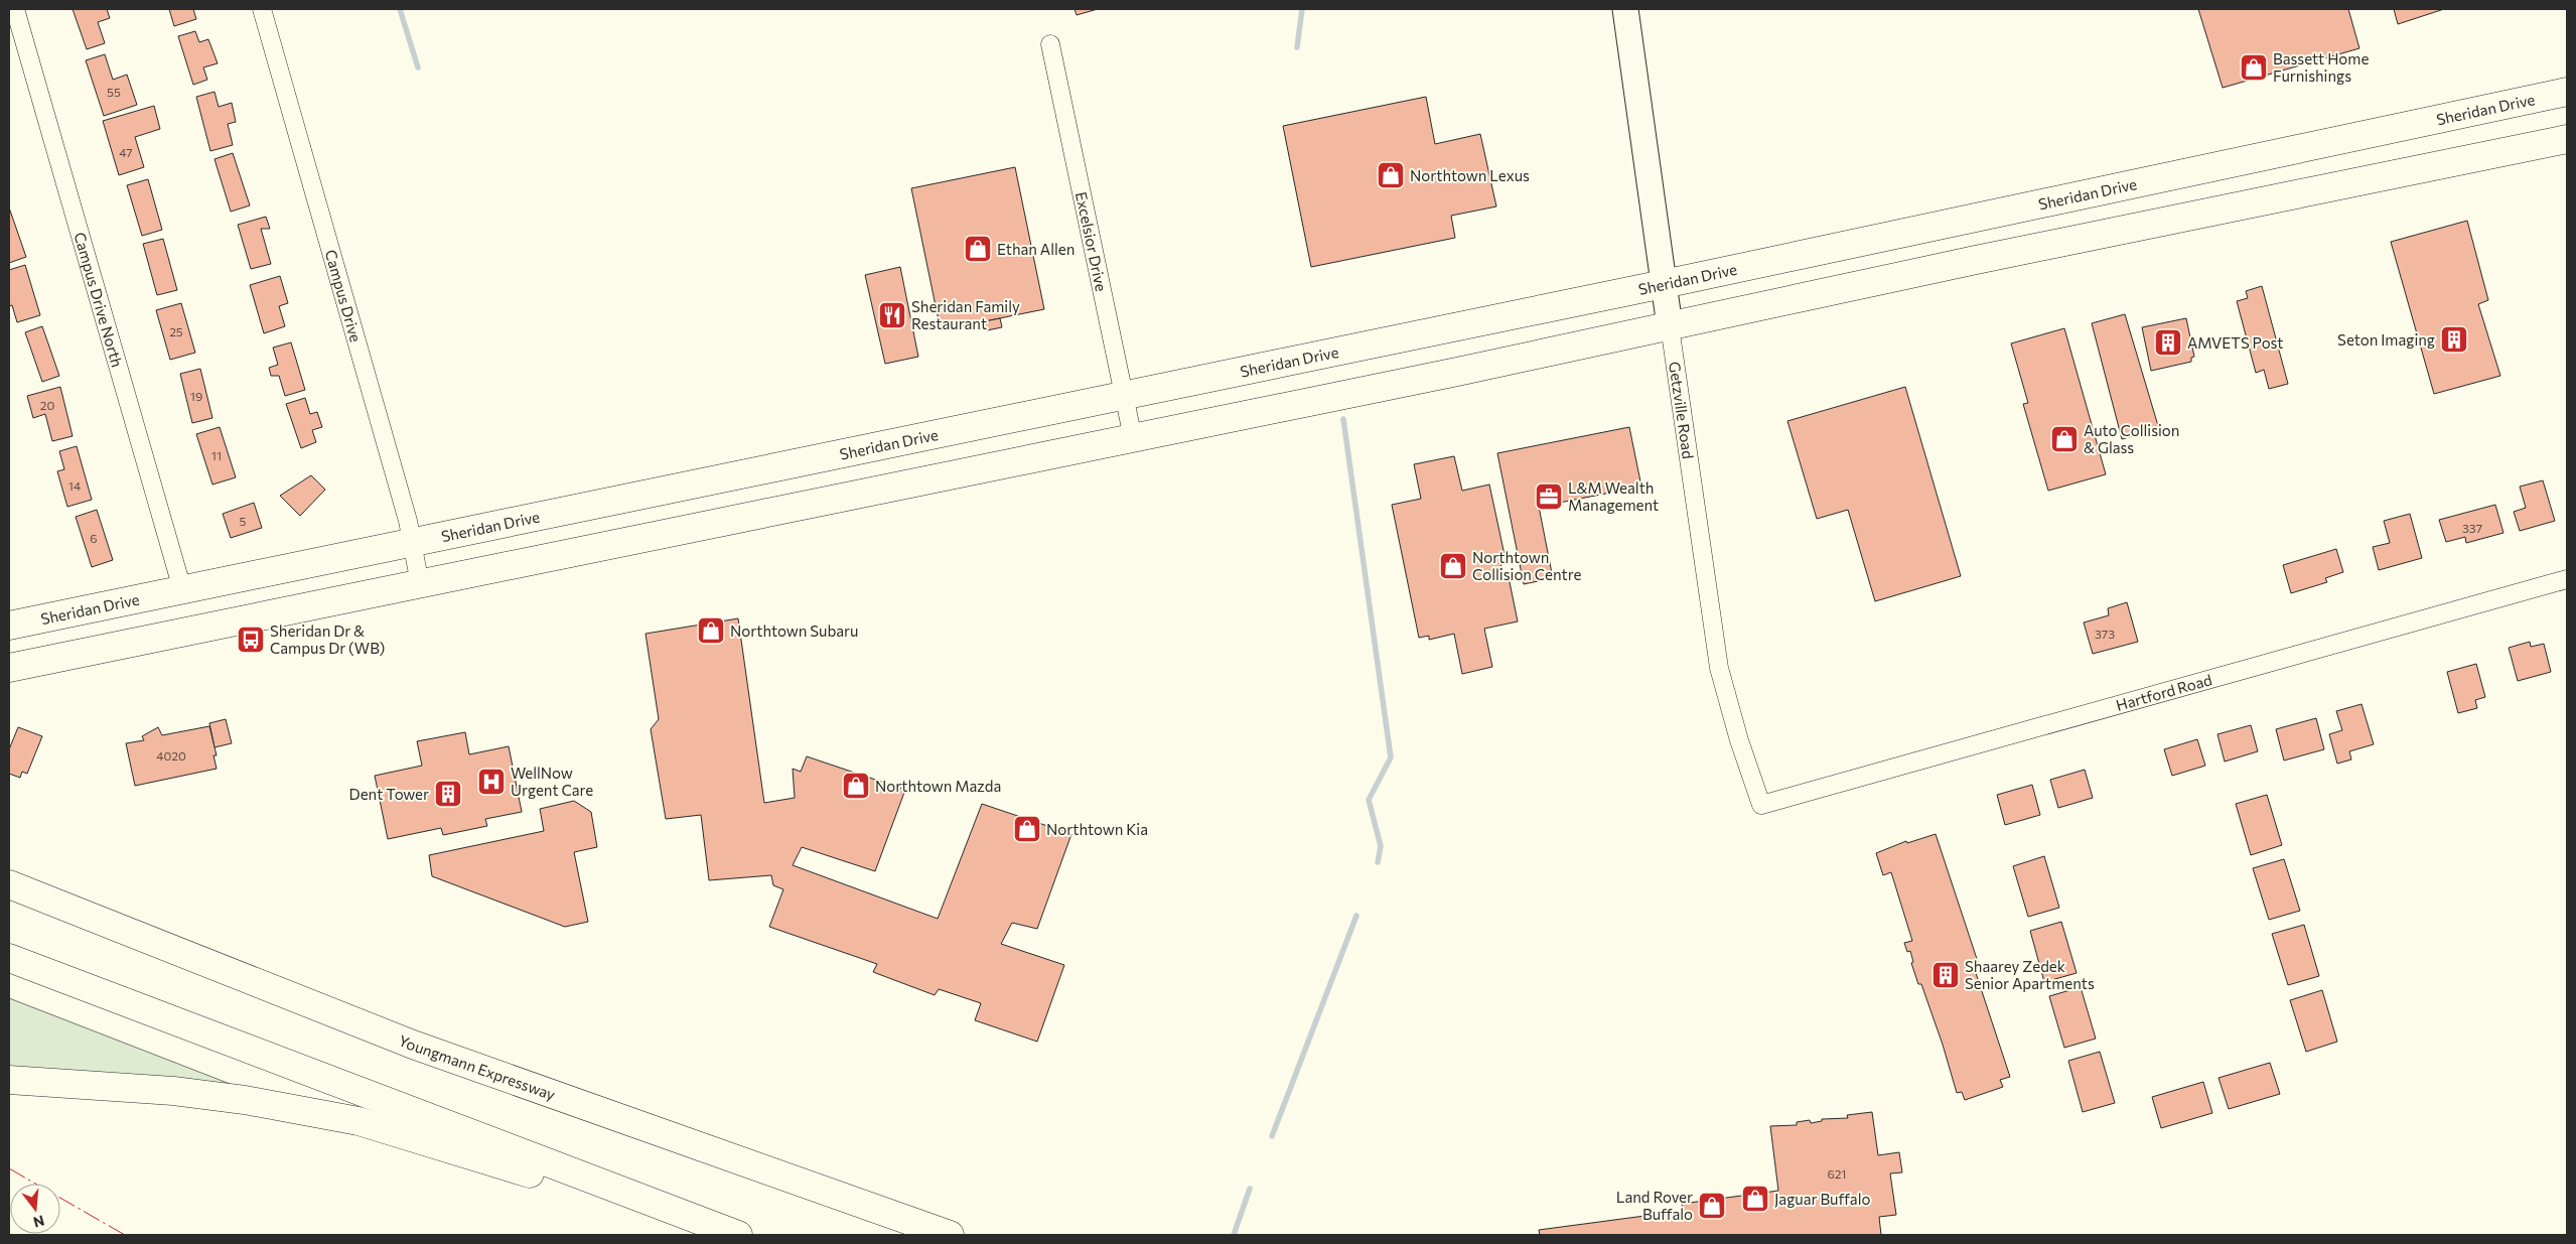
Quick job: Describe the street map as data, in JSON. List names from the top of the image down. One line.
{"streets":{"main road":["Sheridan Drive","Youngmann Expressway"],"street":["Excelsior Drive","Campus Drive","Campus Drive North","Getzville Road","Hartford Road"]},"crossings":[["Sheridan Drive","Excelsior Drive"],["Sheridan Drive","Campus Drive"],["Sheridan Drive","Campus Drive North"],["Sheridan Drive","Getzville Road"],["Getzville Road","Hartford Road"]],"places":{"shop":["Bassett Home Furnishings","Northtown Lexus","Ethan Allen","Auto Collision & Glass","Northtown Collision Centre","Northtown Subaru","Northtown Mazda","Northtown Kia","Jaguar Buffalo","Land Rover Buffalo"],"restaurant":["Sheridan Family Restaurant"],"building":["Seton Imaging","AMVETS Post","Dent Tower","Shaarey Zedek Senior Apartments"],"office":["L&M Wealth Management"],"bus stop":["Sheridan Dr & Campus Dr (WB)"],"hospital":["WellNow Urgent Care"]},"house_numbers":["55","47","25","19","20","11","14","5","337","6","373","4020","621"],"north":"bottom"}
